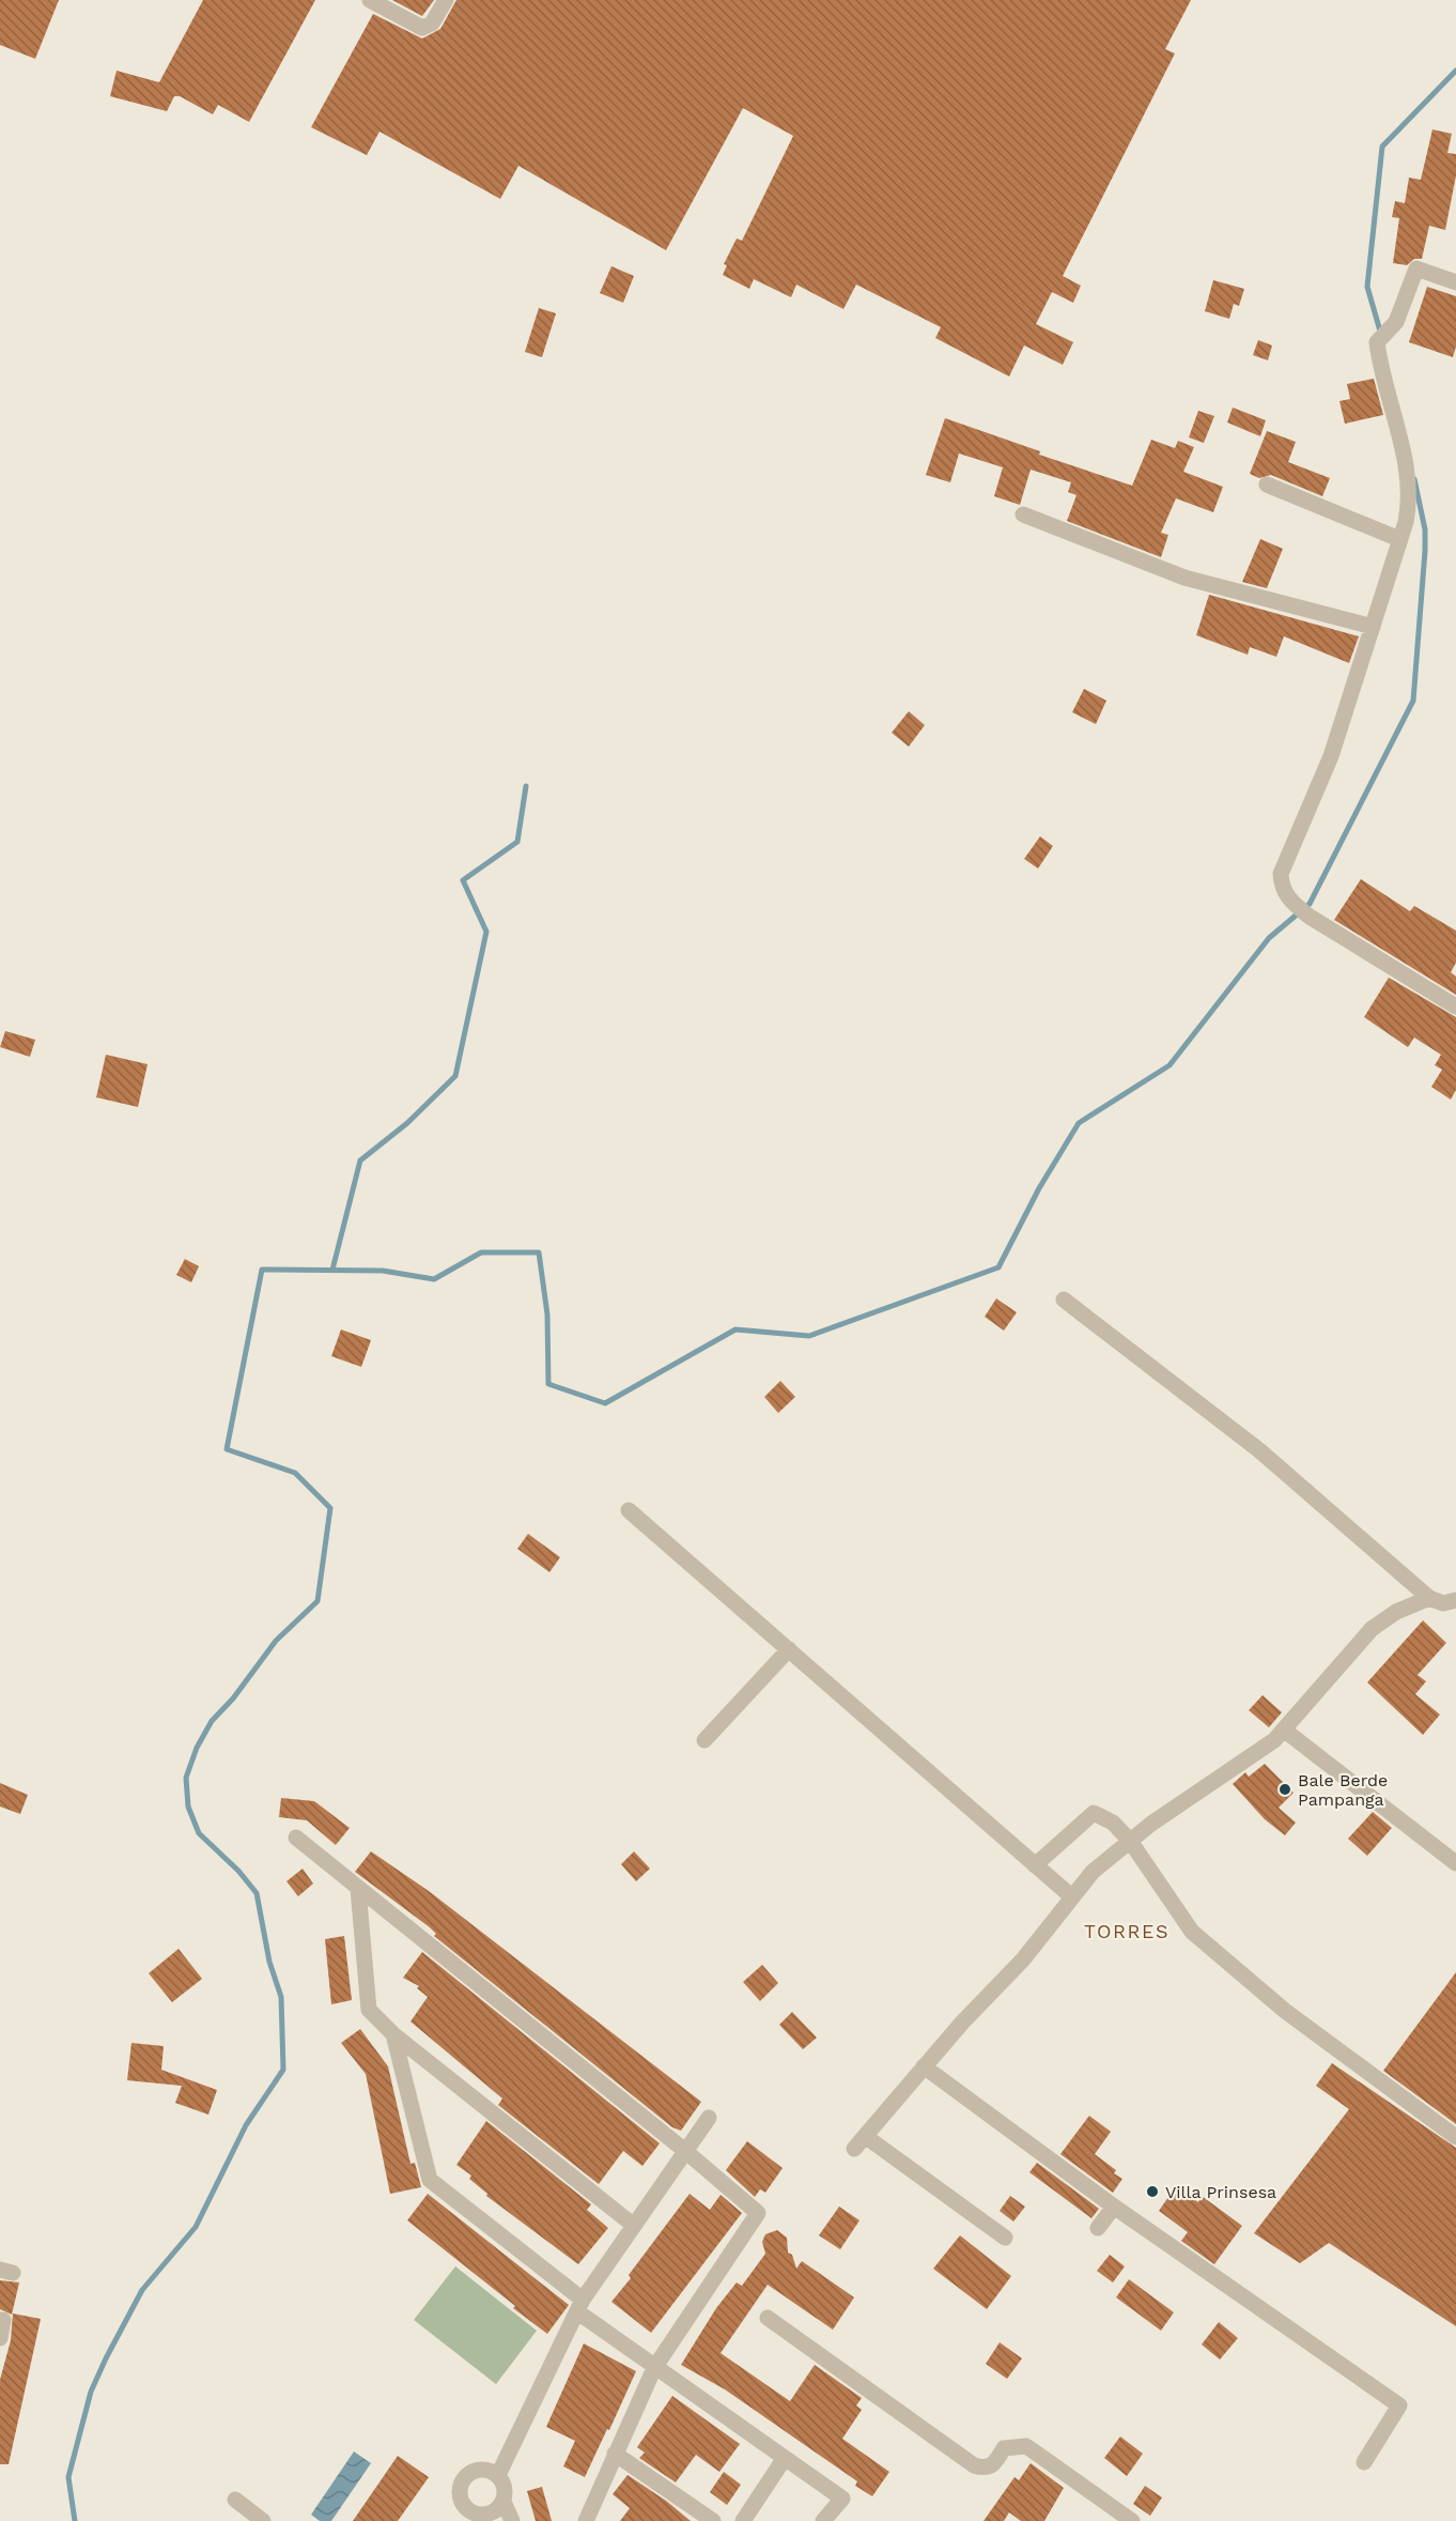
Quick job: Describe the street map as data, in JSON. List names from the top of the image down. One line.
{"districts":["TORRES"],"places":["Bale Berde Pampanga","Villa Prinsesa"]}
